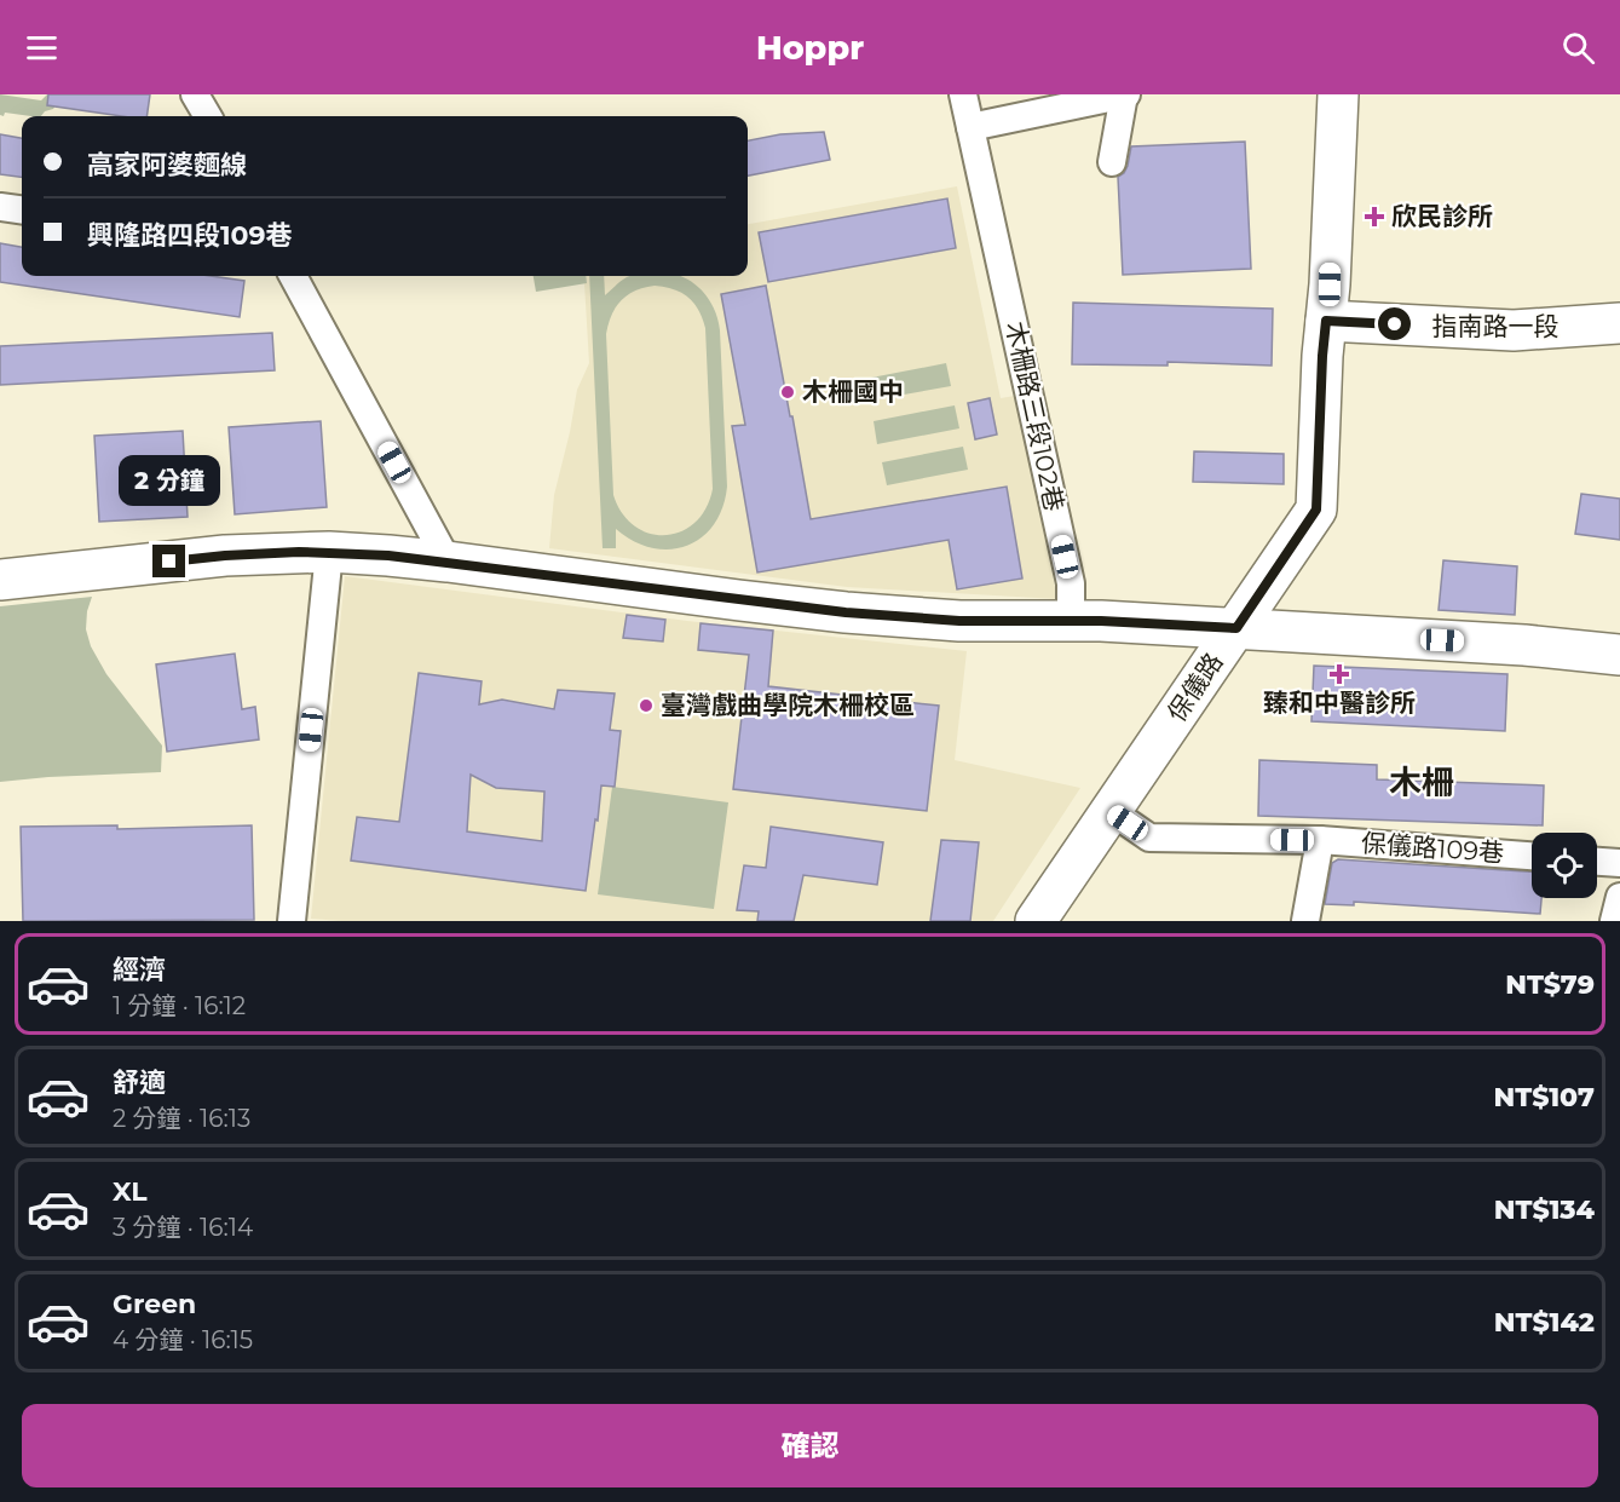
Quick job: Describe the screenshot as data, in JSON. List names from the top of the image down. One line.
{"streets":{"street":["指南路一段","木柵路三段102巷","保儀路","保儀路109巷"]},"crossings":[["指南路一段","保儀路"],["保儀路","保儀路109巷"]],"districts":["木柵"],"places":{"health":["欣民診所","臻和中醫診所"],"other":["木柵國中","臺灣戲曲學院木柵校區"]},"page":{"header":"Hoppr","banner":["高家阿婆麵線","興隆路四段109巷"],"bubble":"2 分鐘","list":[{"name":"經濟","note":"1 分鐘 · 16:12","value":"NT$79"},{"name":"舒適","note":"2 分鐘 · 16:13","value":"NT$107"},{"name":"XL","note":"3 分鐘 · 16:14","value":"NT$134"},{"name":"Green","note":"4 分鐘 · 16:15","value":"NT$142"}],"buttons":"確認"}}
